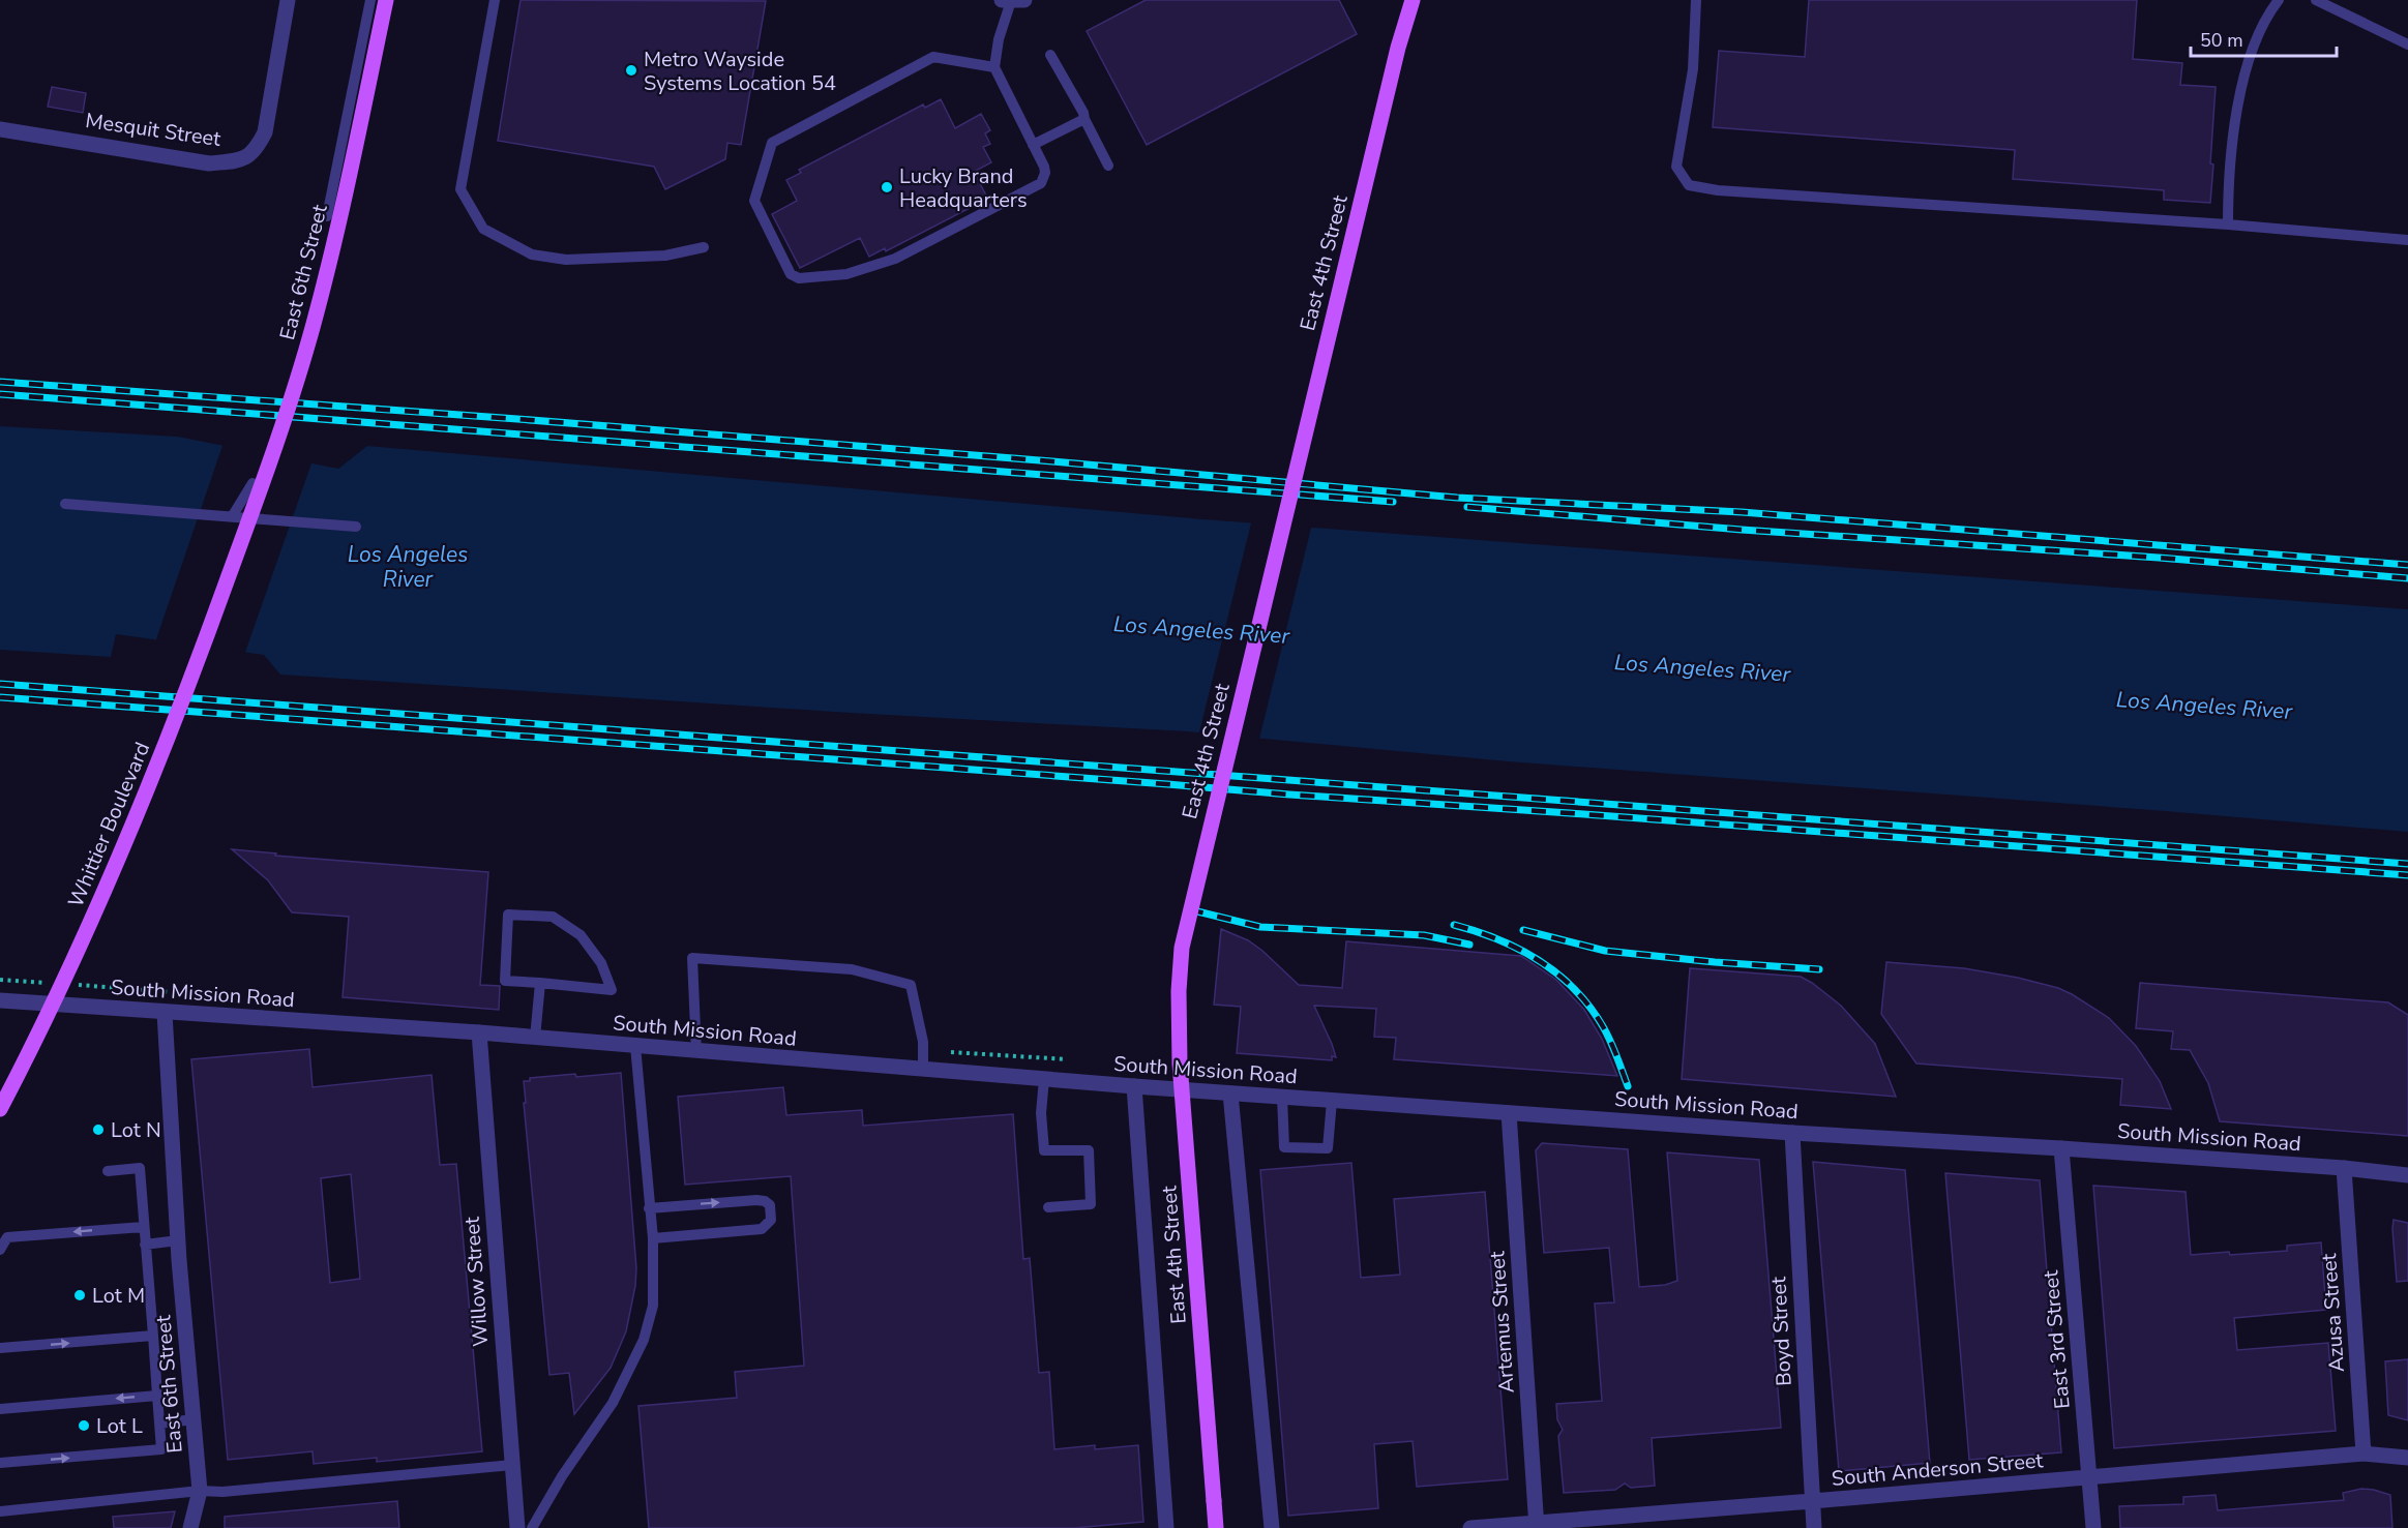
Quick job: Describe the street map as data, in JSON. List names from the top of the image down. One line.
{"streets":{"main road":["East 4th Street","East 6th Street","Whittier Boulevard"],"street":["Mesquit Street","South Mission Road","Willow Street","Azusa Street","Artemus Street","Boyd Street","East 3rd Street","South Anderson Street"]},"crossings":[["East 4th Street","South Mission Road"],["East 6th Street","Whittier Boulevard"],["East 6th Street","South Mission Road"],["South Mission Road","Willow Street"],["South Mission Road","Azusa Street"],["South Mission Road","Artemus Street"],["South Mission Road","Boyd Street"],["South Mission Road","East 3rd Street"],["Azusa Street","South Anderson Street"],["Artemus Street","South Anderson Street"],["Boyd Street","South Anderson Street"],["East 3rd Street","South Anderson Street"]],"water":["Los Angeles River"],"places":["Metro Wayside Systems Location 54","Lucky Brand Headquarters","Lot N","Lot M","Lot L"],"scale_bar":"50 m"}
